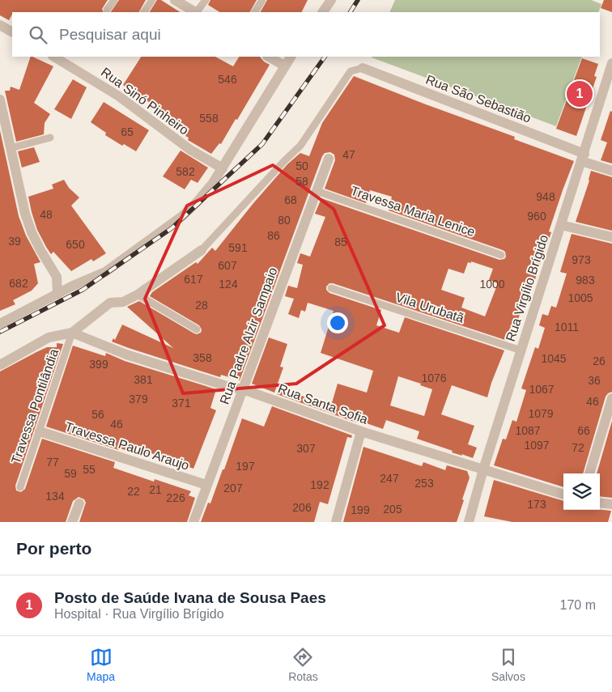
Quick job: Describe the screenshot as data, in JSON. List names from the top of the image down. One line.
{"streets":{"street":["Rua São Sebastião","Rua Sinó Pinheiro","Rua Virgílio Brígido","Rua Padre Alzir Sampaio","Rua Santa Sofia","Travessa Paulo Araujo"],"lane":["Travessa Maria Lenice","Vila Urubatã","Travessa Pontilândia"]},"crossings":[["Rua São Sebastião","Rua Virgílio Brígido"],["Travessa Maria Lenice","Rua Padre Alzir Sampaio"],["Rua Virgílio Brígido","Vila Urubatã"],["Rua Virgílio Brígido","Rua Santa Sofia"],["Rua Padre Alzir Sampaio","Rua Santa Sofia"],["Rua Padre Alzir Sampaio","Travessa Paulo Araujo"],["Rua Santa Sofia","Travessa Pontilândia"],["Travessa Pontilândia","Travessa Paulo Araujo"]],"house_numbers":["546","558","65","47","50","582","58","948","68","48","960","80","86","39","85","650","591","973","607","617","983","682","124","1000","1005","28","1011","358","1045","26","399","1076","381","36","1067","379","46","371","1079","56","46","1087","66","1097","72","307","77","197","55","59","247","253","192","207","21","22","134","226","173","206","205","199"],"page":{"search":"Pesquisar aqui","pins":"1","heading":"Por perto","list":[{"mark":"1","name":"Posto de Saúde Ivana de Sousa Paes","note":"Hospital · Rua Virgílio Brígido","value":"170 m"}],"nav":["Mapa","Rotas","Salvos"]}}
